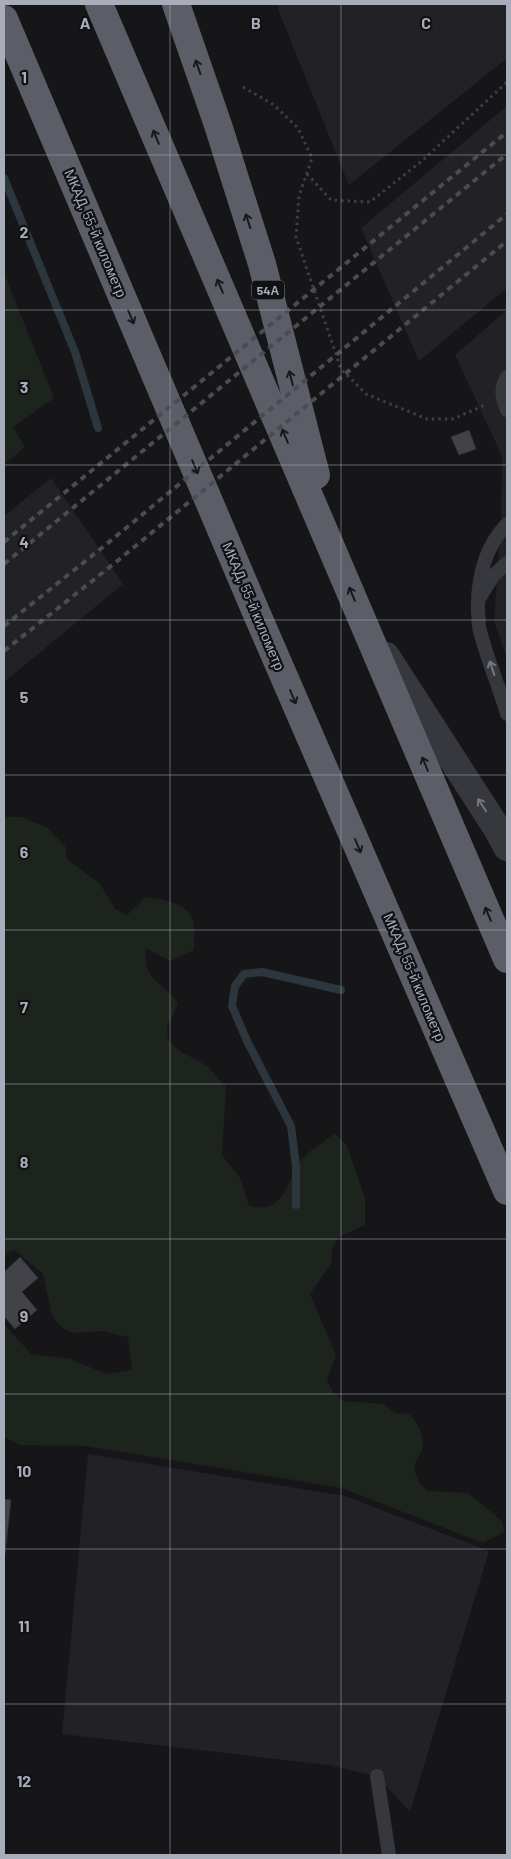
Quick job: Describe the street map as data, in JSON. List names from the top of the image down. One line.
{"streets":{"highway":["МКАД, 55-й километр","54А"]},"grid":{"columns":["A","B","C"],"rows":["1","2","3","4","5","6","7","8","9","10","11","12"]}}
